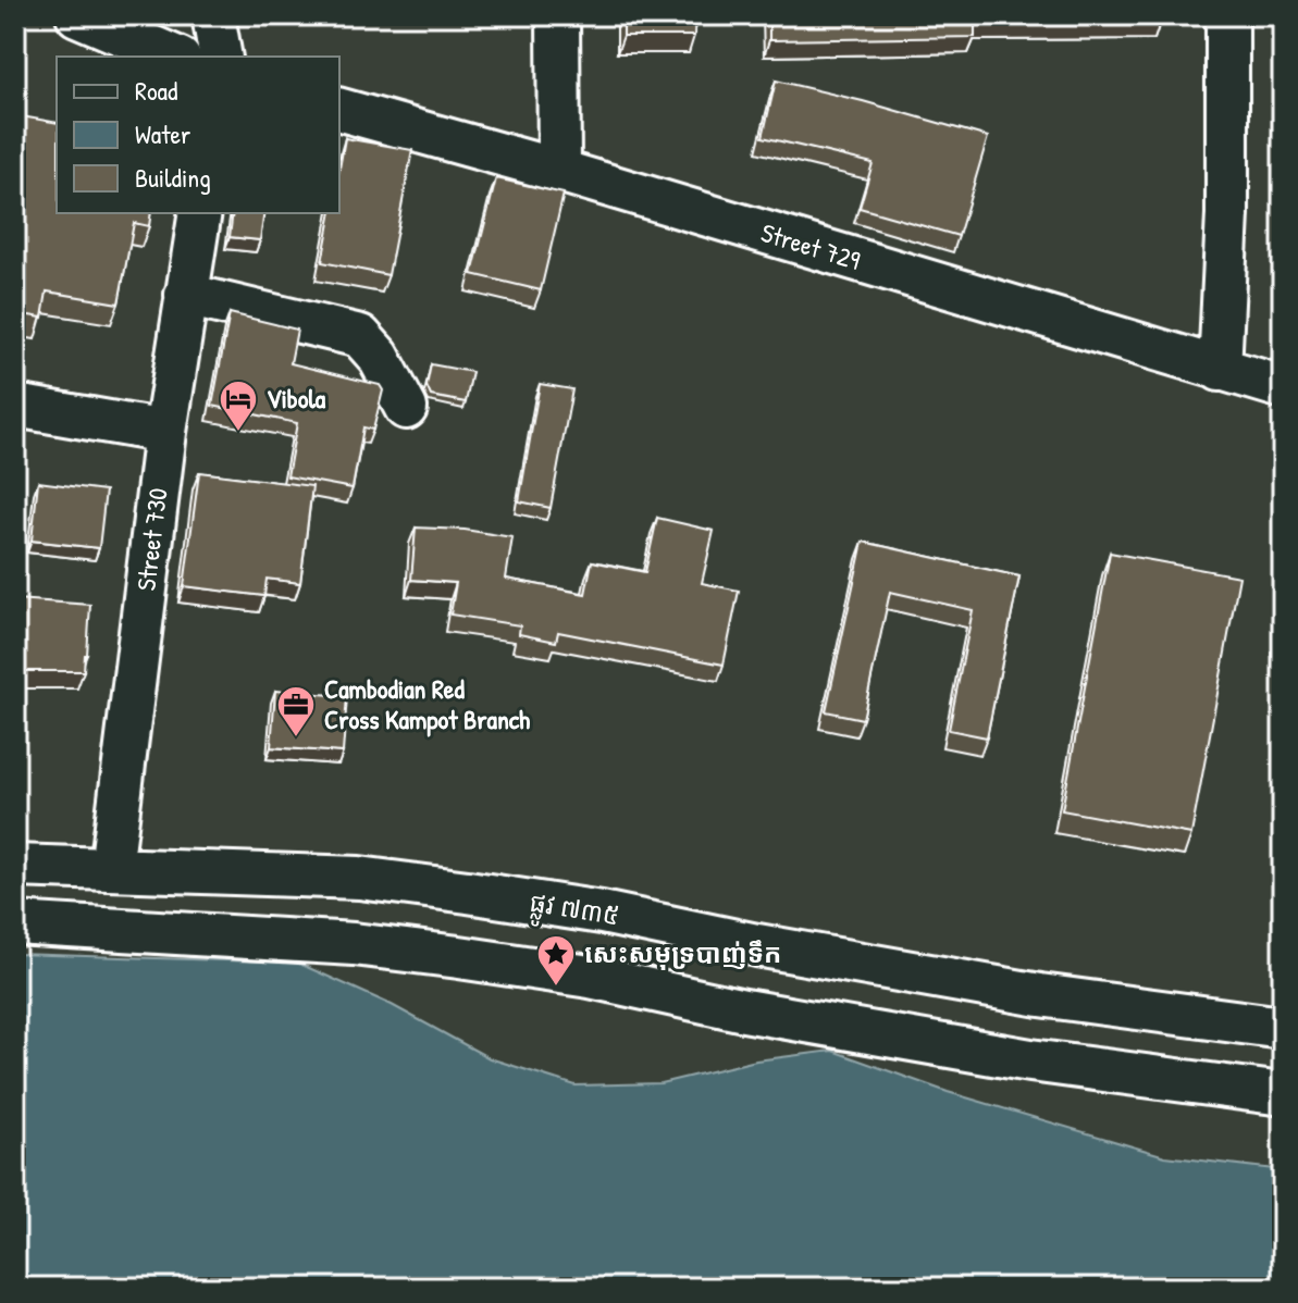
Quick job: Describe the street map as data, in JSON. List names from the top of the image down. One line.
{"streets":{"street":["Street 729","Street 730","ផ្លូវ ៧៣៥"]},"crossings":[["Street 730","ផ្លូវ ៧៣៥"]],"places":{"hotel":["Vibola"],"office":["Cambodian Red Cross Kampot Branch"],"place":["សេះសមុទ្របាញ់ទឹក"]},"legend":["Road","Water","Building"]}
